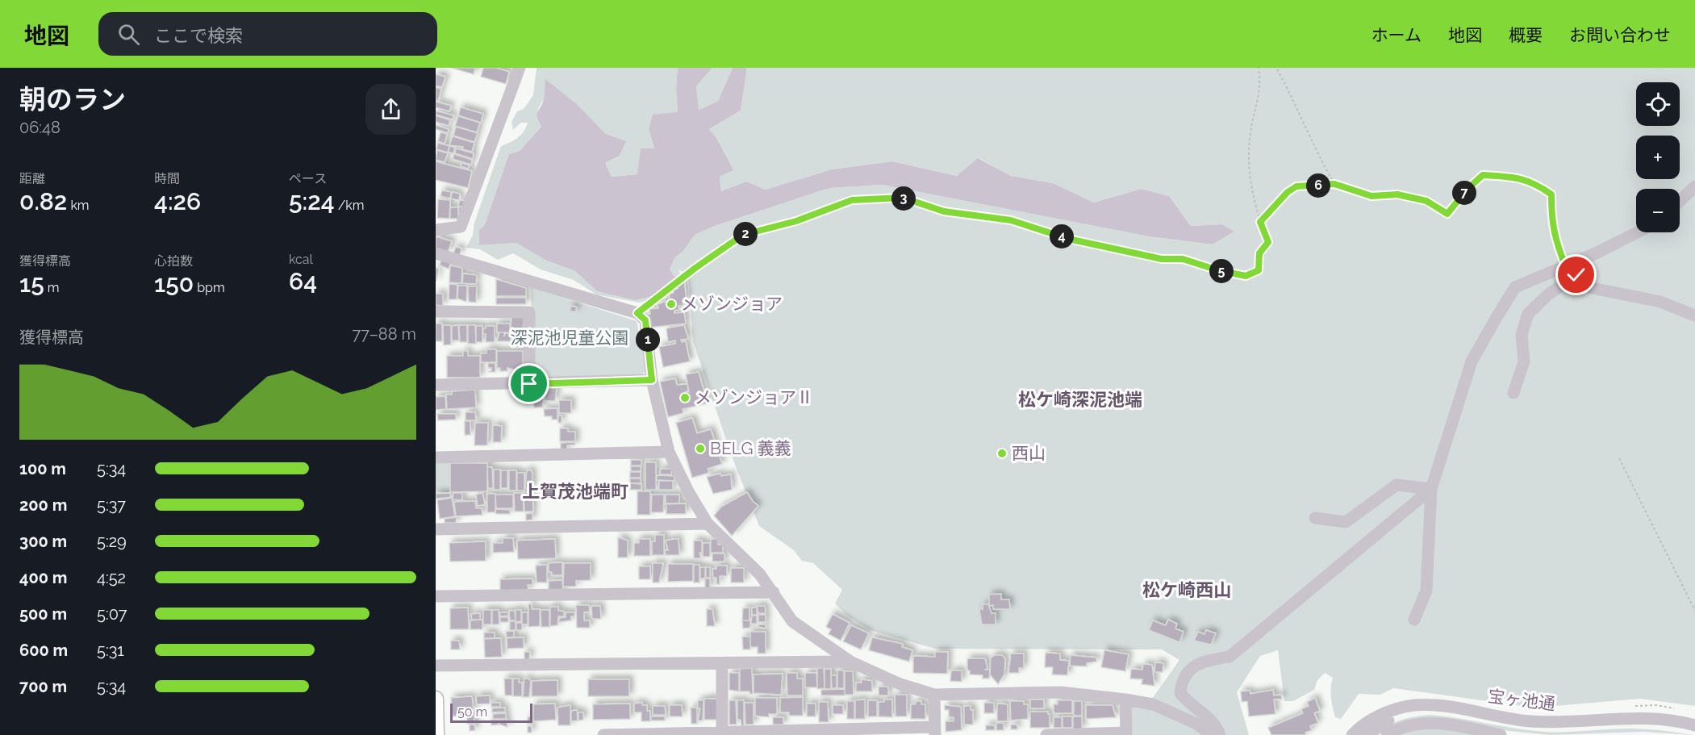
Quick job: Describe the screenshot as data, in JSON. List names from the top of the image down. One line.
{"streets":{"street":["宝ヶ池通"]},"districts":["松ケ崎深泥池端","上賀茂池端町","松ケ崎西山"],"parks":["深泥池児童公園"],"places":["メゾンジョア","メゾンジョアⅡ","BELG 義義","西山"],"scale_bar":"50 m","page":{"header":"地図","search":"ここで検索","nav":["ホーム","地図","概要","お問い合わせ"],"heading":["朝のラン","06:48"],"map_buttons":["+","−"],"stats":[["距離","0.82 km"],["時間","4:26"],["ペース","5:24 /km"],["獲得標高","15 m"],["心拍数","150 bpm"],["kcal","64"]],"pins":["6","7","3","2","4","5","1"],"chart":["獲得標高","77–88 m"],"list":[{"name":"100 m","note":"5:34"},{"name":"200 m","note":"5:37"},{"name":"300 m","note":"5:29"},{"name":"400 m","note":"4:52"},{"name":"500 m","note":"5:07"},{"name":"600 m","note":"5:31"},{"name":"700 m","note":"5:34"}],"scale":"50 m"}}
